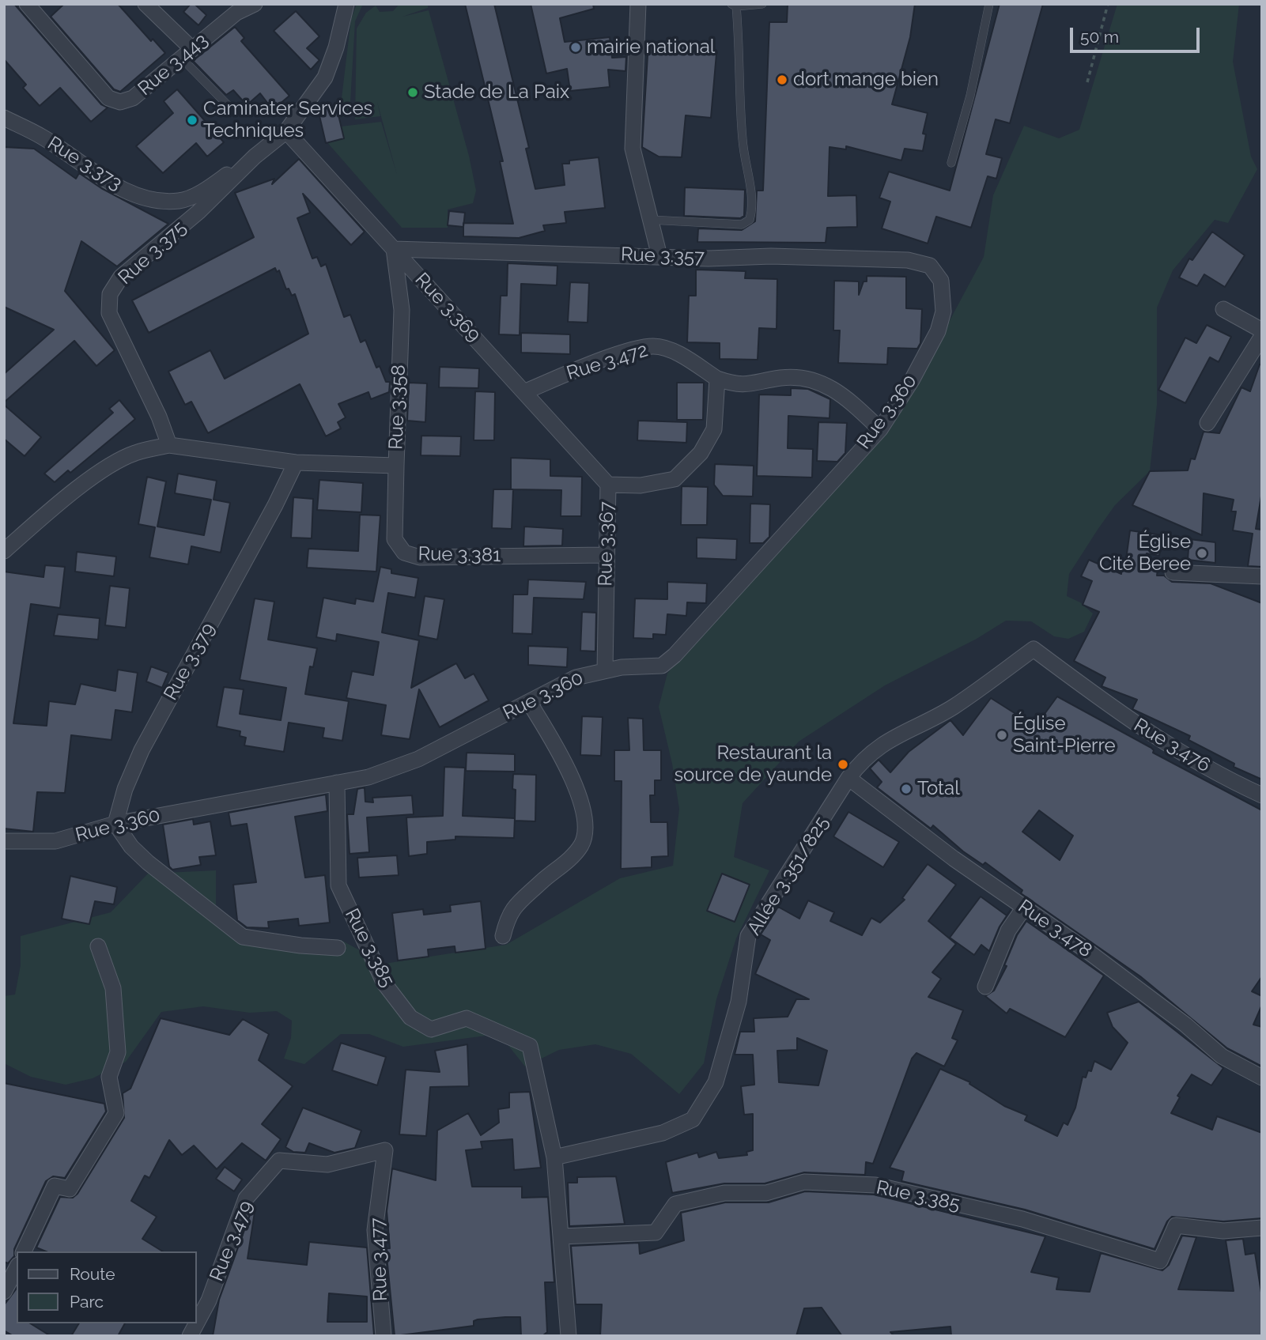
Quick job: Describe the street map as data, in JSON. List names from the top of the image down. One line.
{"streets":{"street":["Rue 3.443","Rue 3.373","Rue 3.375","Rue 3.357","Rue 3.369","Rue 3.472","Rue 3.358","Rue 3.360","Rue 3.367","Rue 3.381","Rue 3.379","Rue 3.476","Allée 3.351/825","Rue 3.478","Rue 3.385","Rue 3.479","Rue 3.477"]},"crossings":[["Rue 3.373","Rue 3.375"],["Rue 3.375","Rue 3.369"],["Rue 3.375","Rue 3.358"],["Rue 3.357","Rue 3.369"],["Rue 3.357","Rue 3.358"],["Rue 3.357","Rue 3.360"],["Rue 3.369","Rue 3.472"],["Rue 3.369","Rue 3.358"],["Rue 3.369","Rue 3.367"],["Rue 3.472","Rue 3.367"],["Rue 3.358","Rue 3.381"],["Rue 3.358","Rue 3.379"],["Rue 3.360","Rue 3.367"],["Rue 3.360","Rue 3.379"],["Rue 3.360","Rue 3.385"],["Rue 3.367","Rue 3.381"],["Rue 3.476","Allée 3.351/825"],["Allée 3.351/825","Rue 3.478"],["Allée 3.351/825","Rue 3.385"],["Rue 3.479","Rue 3.477"]],"places":["mairie national","dort mange bien","Stade de La Paix","Caminater Services Techniques","Église Cité Beree","Église Saint-Pierre","Restaurant la source de yaunde","Total"],"legend":["Route","Parc"],"scale_bar":"50 m"}
